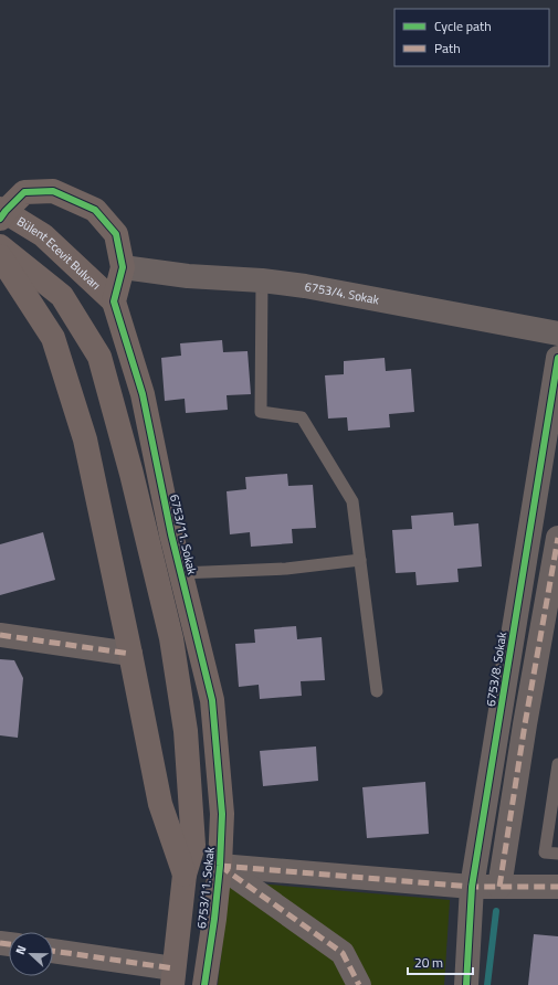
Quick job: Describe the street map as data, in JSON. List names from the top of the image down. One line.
{"streets":{"street":["Bülent Ecevit Bulvarı","6753/4. Sokak","6753/11. Sokak","6753/8. Sokak"]},"crossings":[["Bülent Ecevit Bulvarı","6753/11. Sokak"]],"legend":["Cycle path","Path"],"scale_bar":"20 m","north":"left"}
